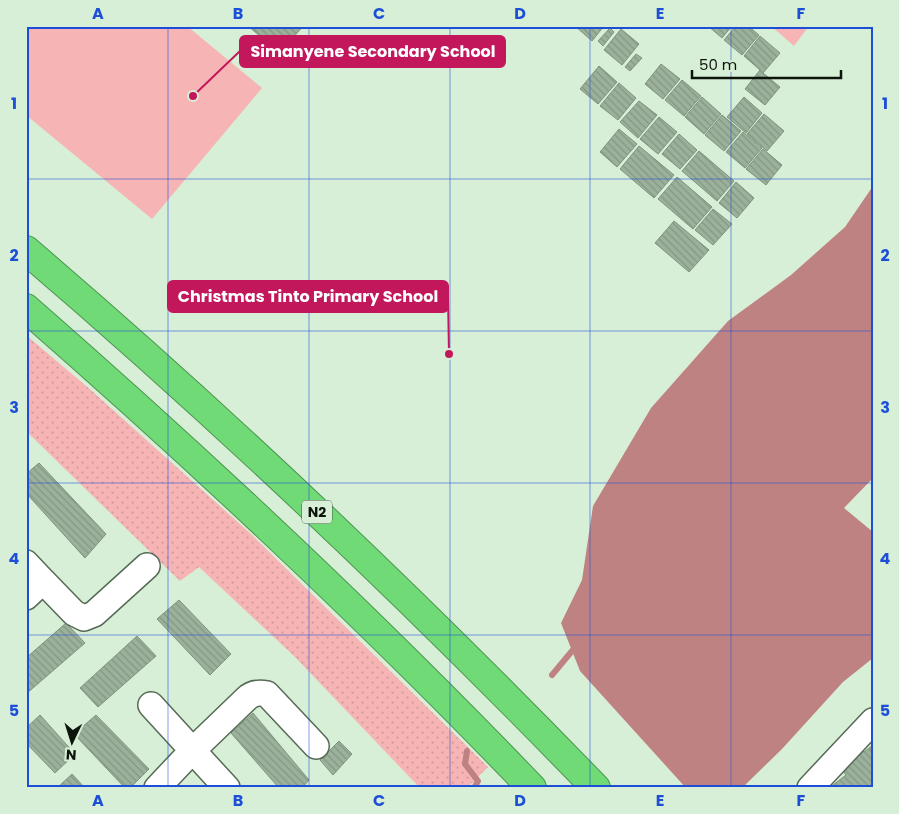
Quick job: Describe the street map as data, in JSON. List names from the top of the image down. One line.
{"streets":{"highway":["N2"]},"places":["Simanyene Secondary School","Christmas Tinto Primary School"],"scale_bar":"50 m","north":"bottom","grid":{"columns":["A","B","C","D","E","F"],"rows":["1","2","3","4","5"]}}
